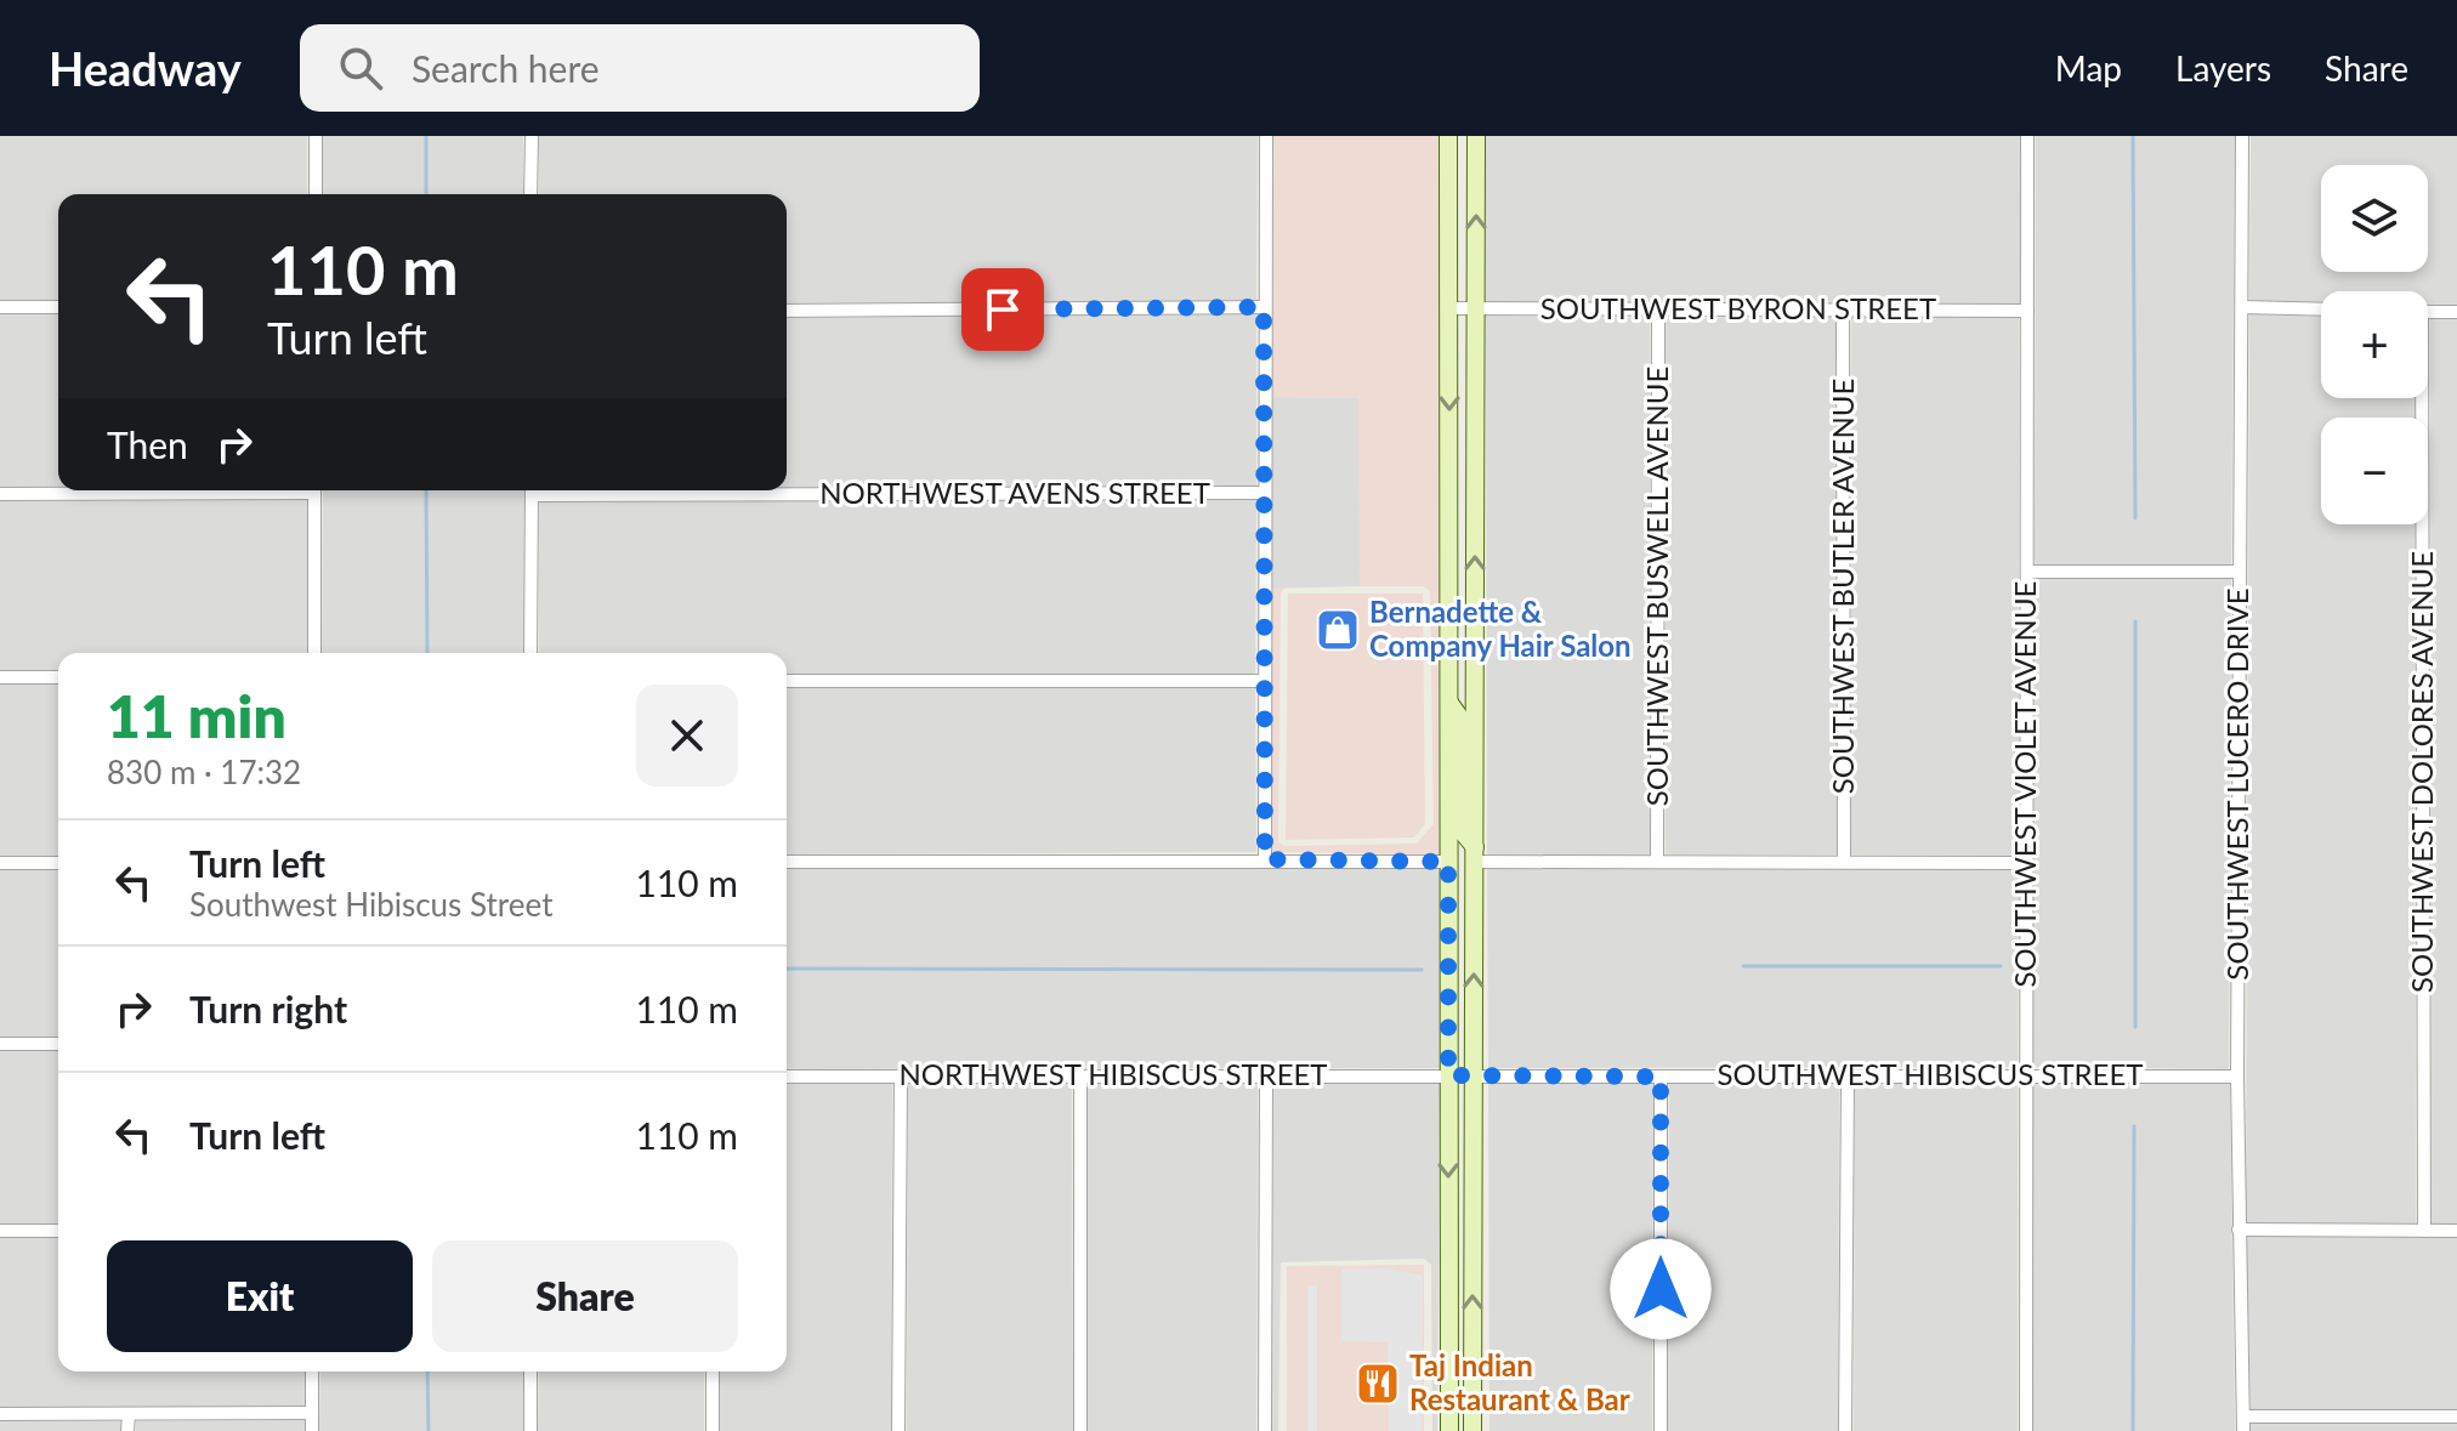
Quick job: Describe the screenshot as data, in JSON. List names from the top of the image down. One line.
{"streets":{"street":["SOUTHWEST BYRON STREET","NORTHWEST AVENS STREET","SOUTHWEST BUSWELL AVENUE","SOUTHWEST BUTLER AVENUE","SOUTHWEST DOLORES AVENUE","SOUTHWEST VIOLET AVENUE","SOUTHWEST LUCERO DRIVE","NORTHWEST HIBISCUS STREET","SOUTHWEST HIBISCUS STREET"]},"crossings":[["SOUTHWEST BYRON STREET","SOUTHWEST BUSWELL AVENUE"],["SOUTHWEST BYRON STREET","SOUTHWEST BUTLER AVENUE"],["SOUTHWEST BYRON STREET","SOUTHWEST VIOLET AVENUE"],["SOUTHWEST VIOLET AVENUE","SOUTHWEST HIBISCUS STREET"],["SOUTHWEST LUCERO DRIVE","SOUTHWEST HIBISCUS STREET"],["NORTHWEST HIBISCUS STREET","SOUTHWEST HIBISCUS STREET"]],"places":{"shop":["Bernadette & Company Hair Salon"],"restaurant":["Taj Indian Restaurant & Bar"]},"page":{"header":"Headway","search":"Search here","nav":["Map","Layers","Share"],"map_buttons":["+","−"],"turn":["110 m","Turn left"],"then":"Then","heading":["11 min","830 m · 17:32"],"list":[{"name":"Turn left","note":"Southwest Hibiscus Street","value":"110 m"},{"name":"Turn right","value":"110 m"},{"name":"Turn left","value":"110 m"}],"buttons":["Exit","Share"]}}
